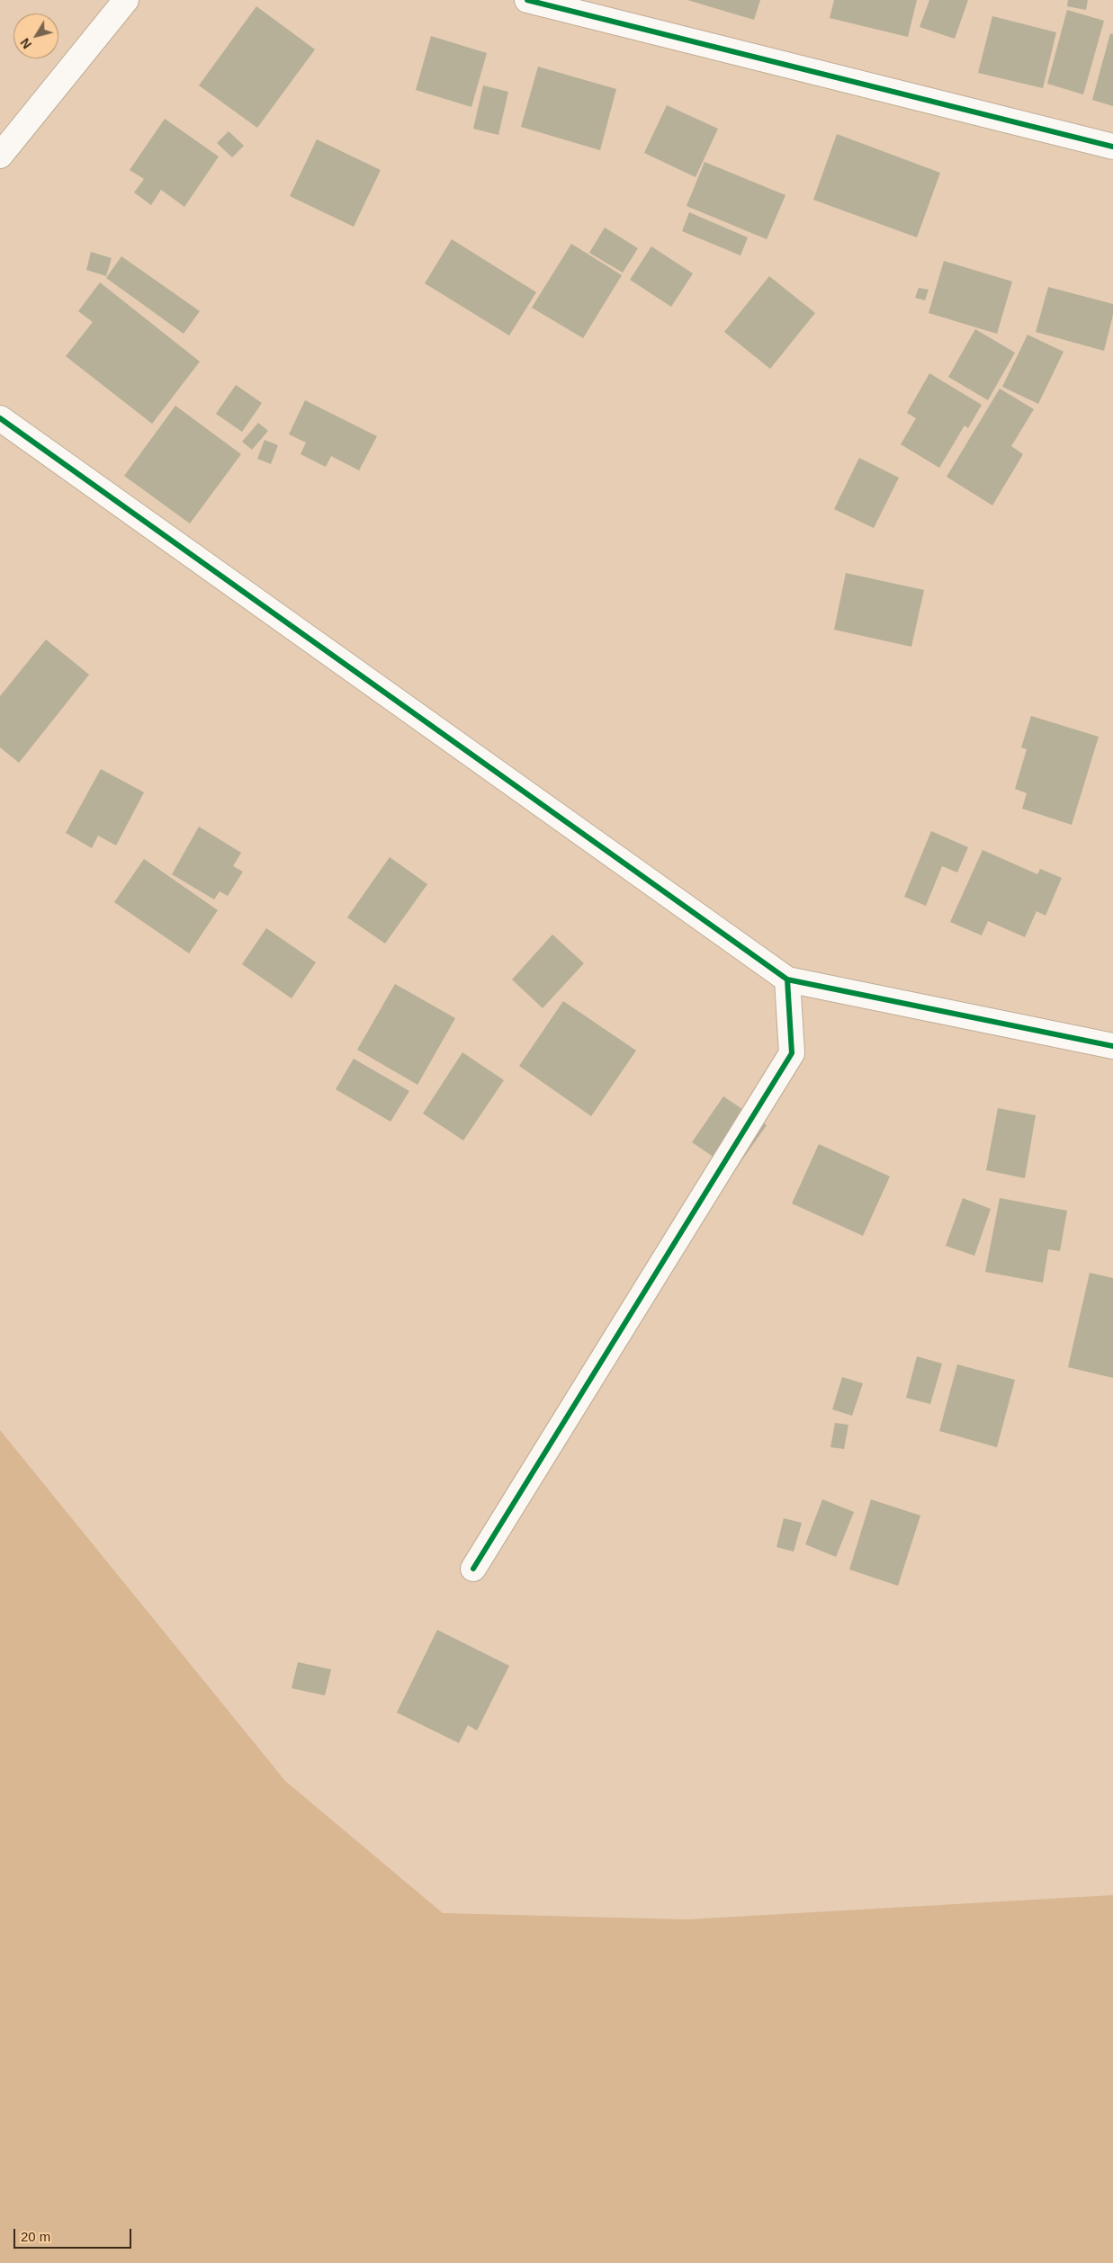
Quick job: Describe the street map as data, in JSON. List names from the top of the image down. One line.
{"scale_bar":"20 m","north":"bottom left"}
